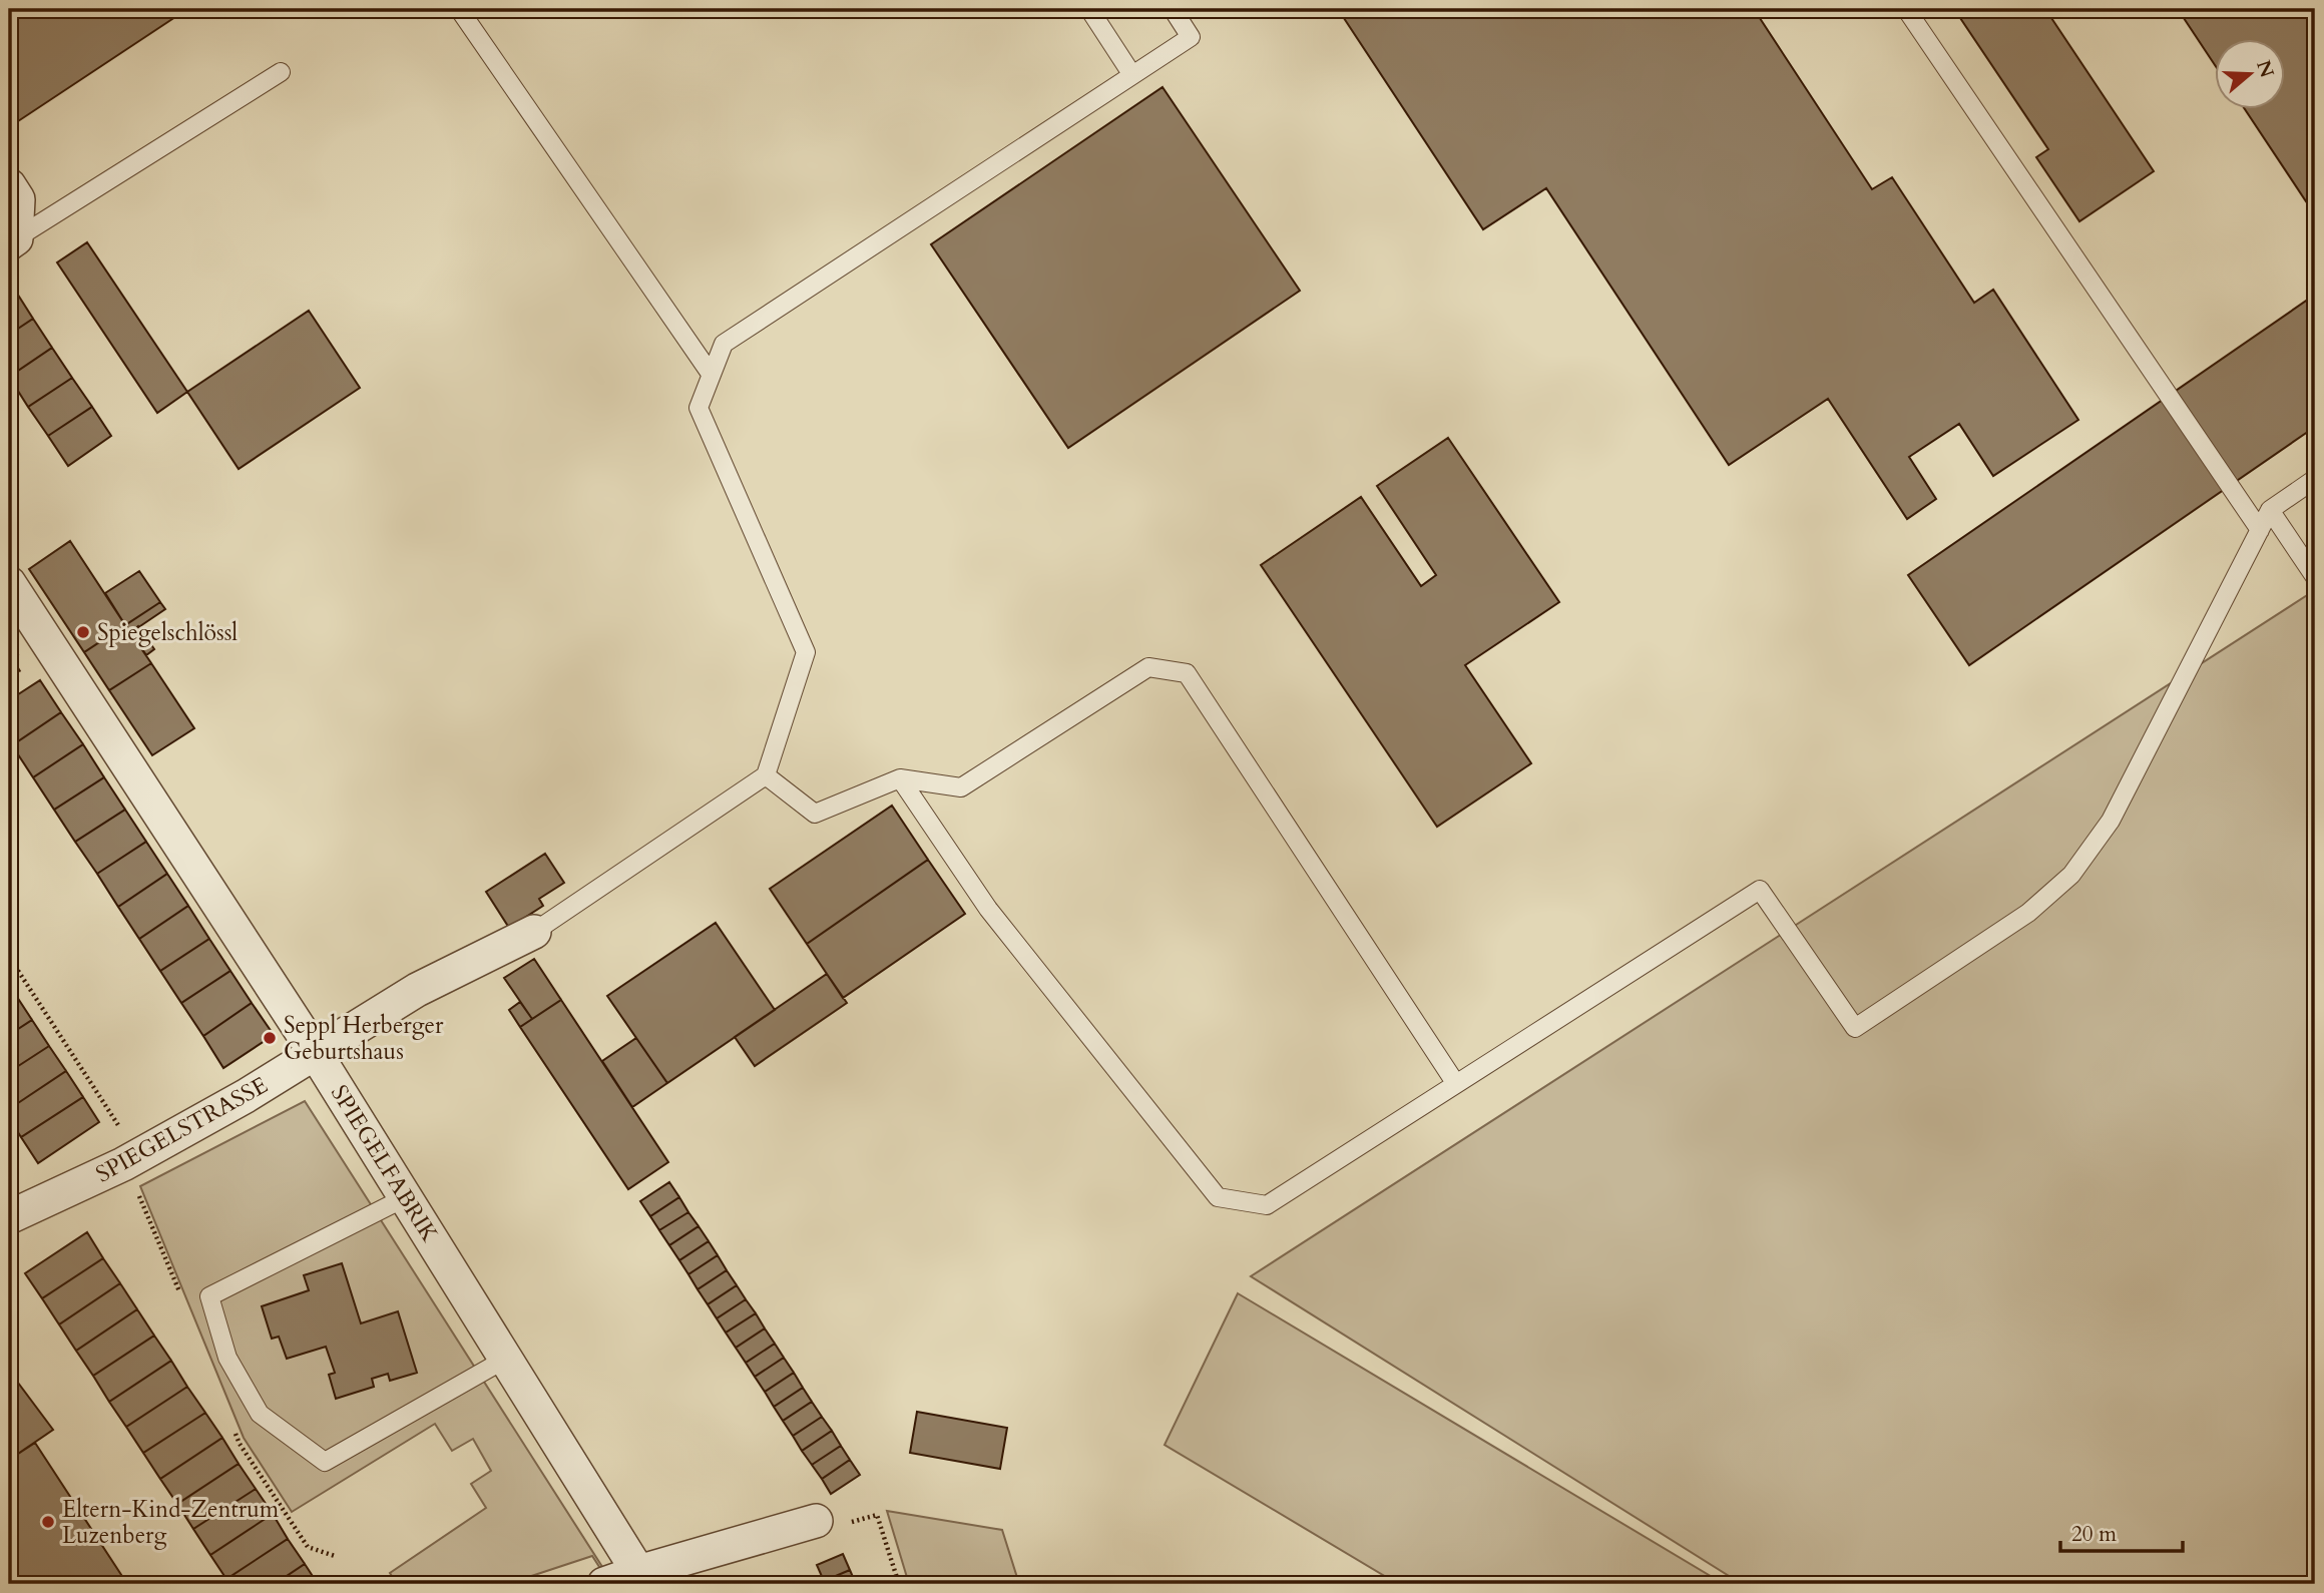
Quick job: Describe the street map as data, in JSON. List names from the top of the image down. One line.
{"streets":{"street":["SPIEGELSTRASSE","SPIEGELFABRIK"]},"crossings":[["SPIEGELSTRASSE","SPIEGELFABRIK"]],"places":["Spiegelschlössl","Seppl Herberger Geburtshaus","Eltern-Kind-Zentrum Luzenberg"],"scale_bar":"20 m","north":"right"}
